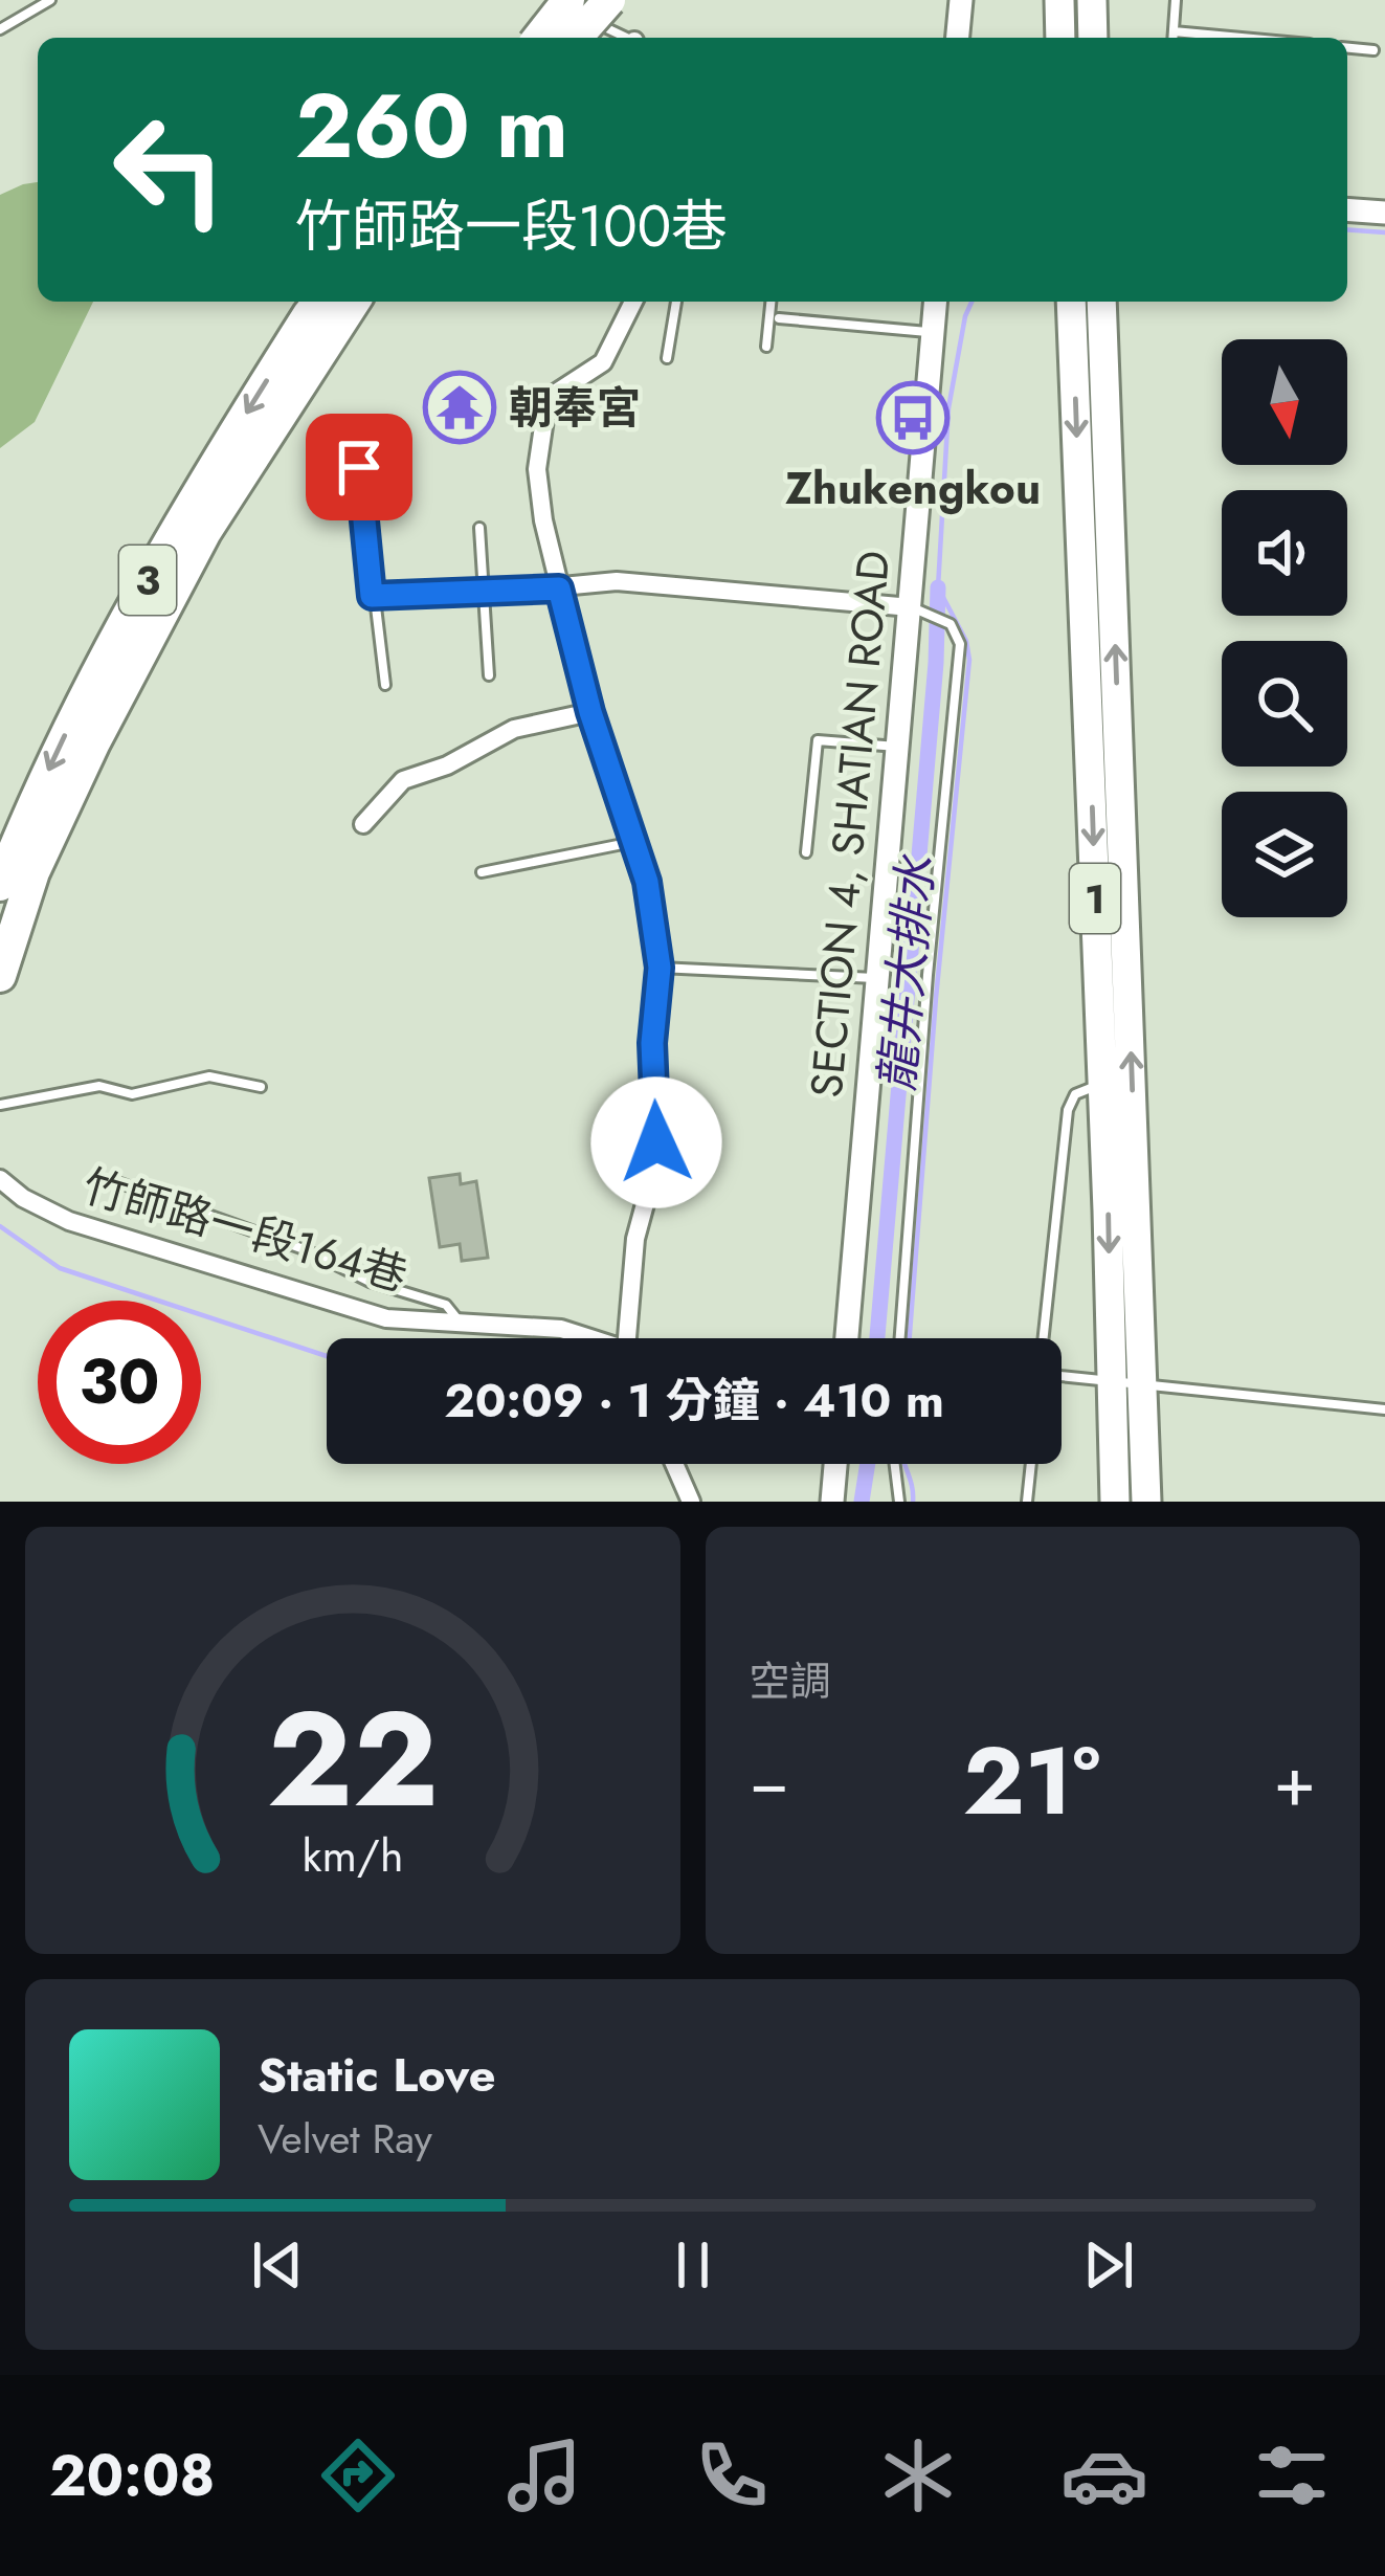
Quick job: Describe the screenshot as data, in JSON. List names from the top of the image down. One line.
{"streets":{"highway":["3"],"main road":["1"],"street":["SECTION 4, SHATIAN ROAD","竹師路一段164巷"]},"water":["龍井大排水"],"places":{"temple":["朝奉宮"],"bus stop":["Zhukengkou"]},"north":"bottom","page":{"turn":["260 m","竹師路一段100巷"],"limit":"30","trip":"20:09 · 1 分鐘 · 410 m","tile":"空調","heat":["−","21°","+"],"song":["Static Love","Velvet Ray"],"tabs":"20:08","gauge":["22","km/h"]}}
